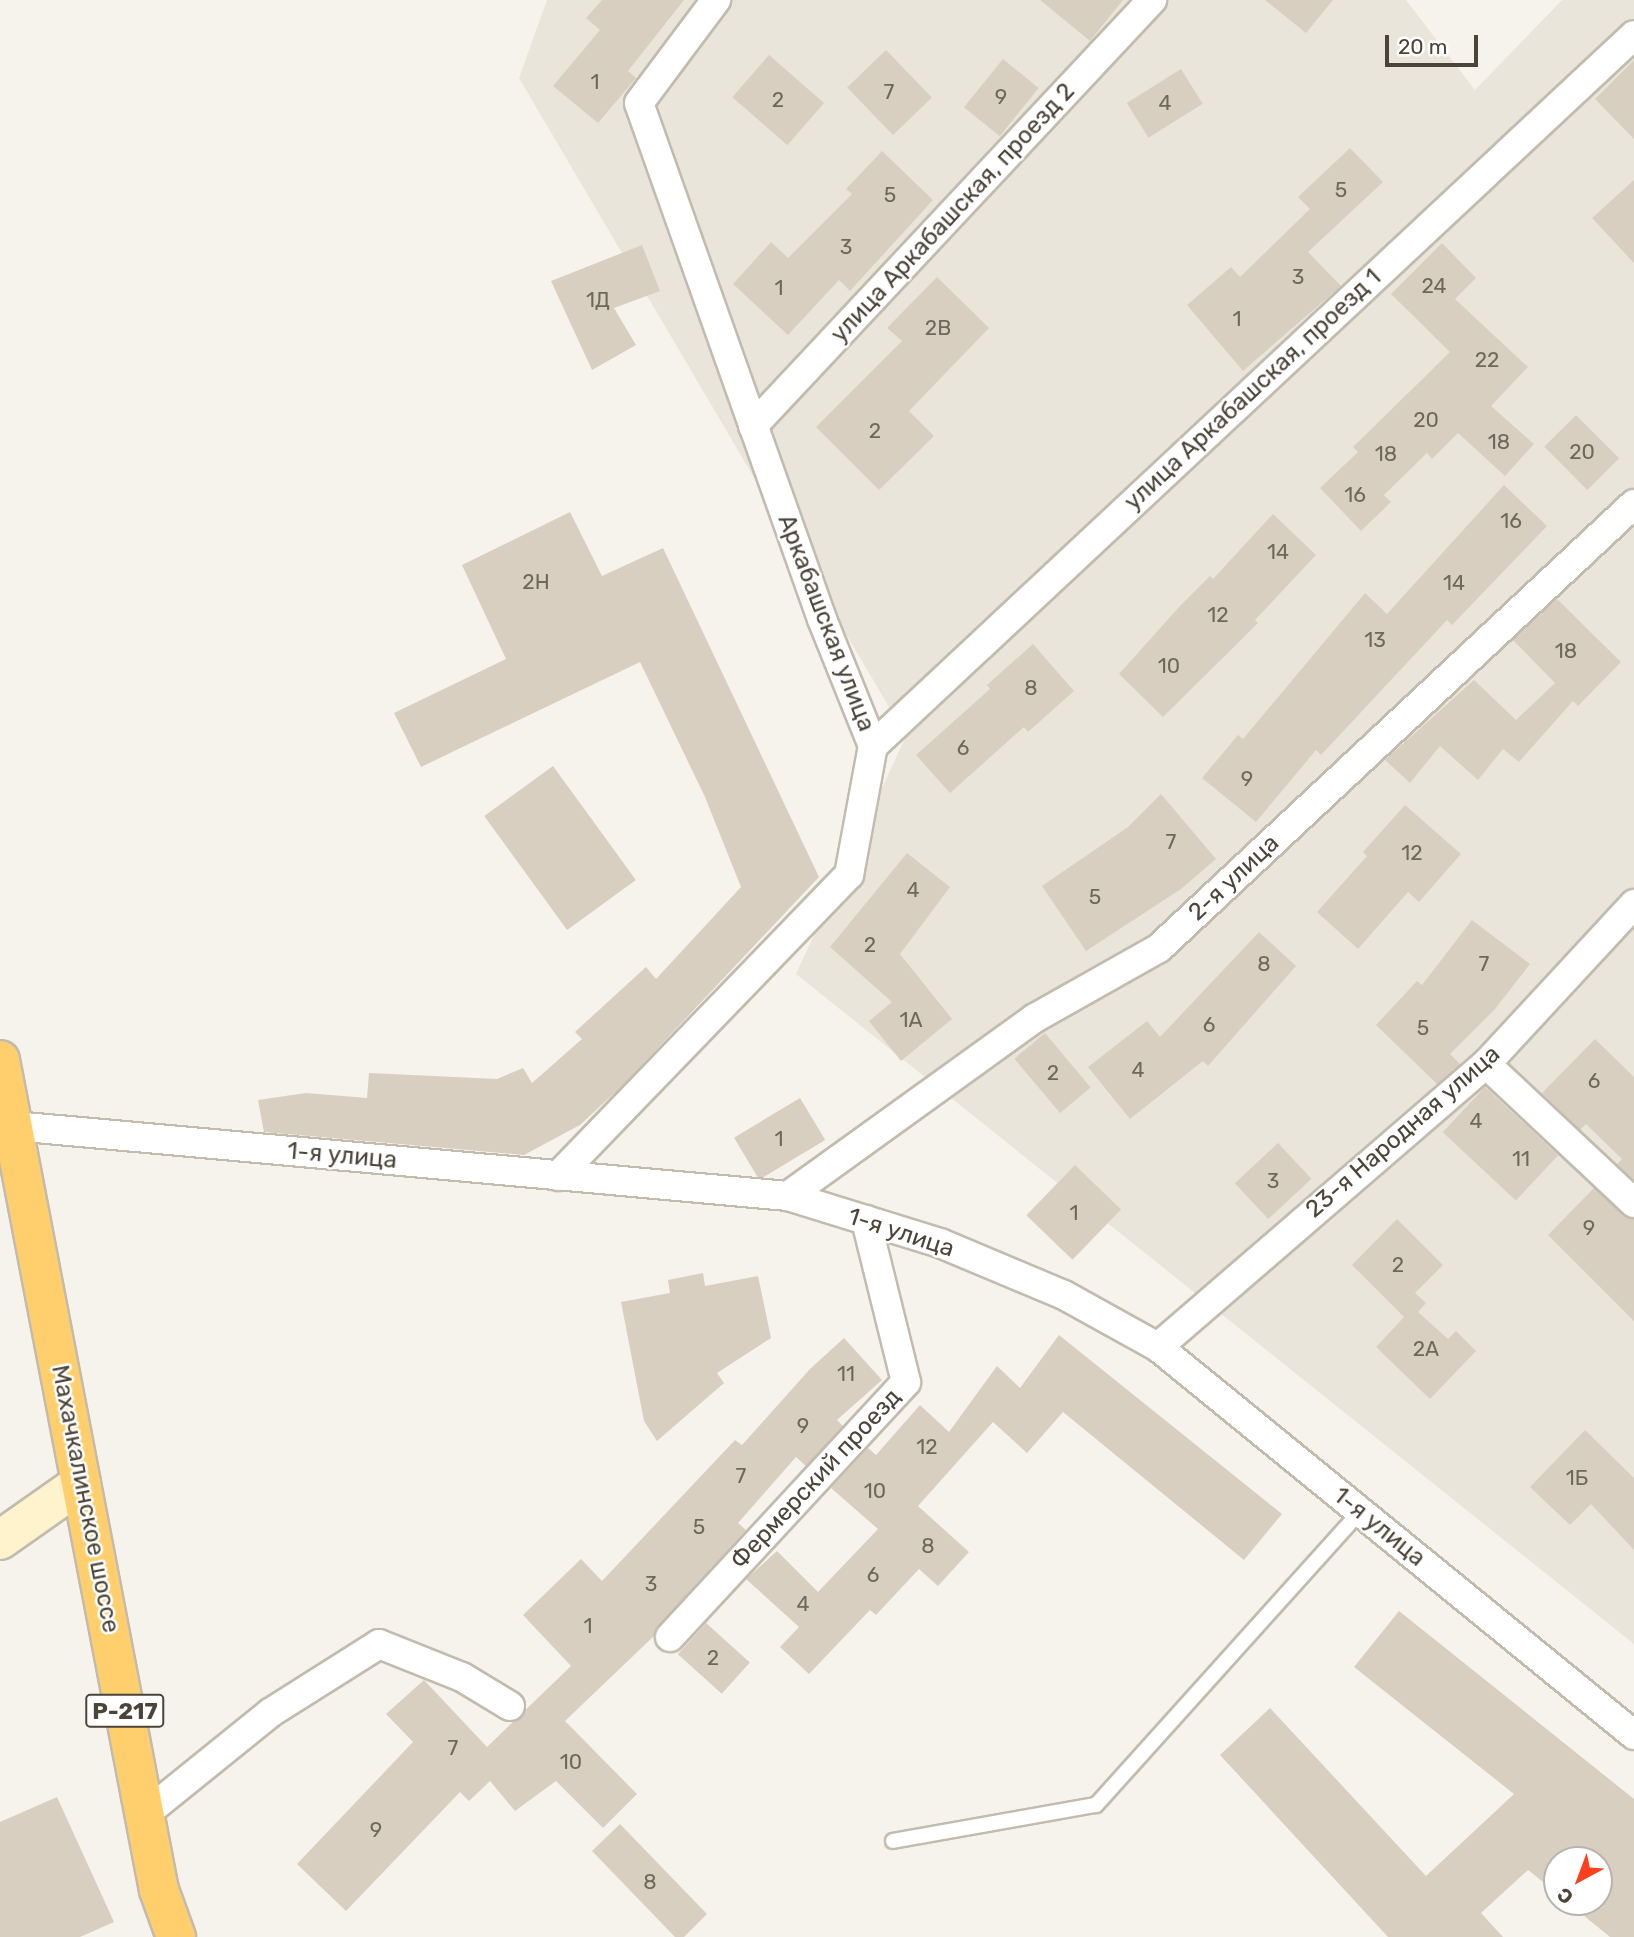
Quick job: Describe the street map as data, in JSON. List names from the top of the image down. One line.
{"streets":{"highway":["Махачкалинское шоссе","Р-217"],"street":["улица Аркабашская, проезд 2","улица Аркабашская, проезд 1","Аркабашская улица","2-я улица","23-я Народная улица","1-я улица","Фермерский проезд"]},"crossings":[["улица Аркабашская, проезд 2","Аркабашская улица"],["улица Аркабашская, проезд 1","Аркабашская улица"],["Аркабашская улица","1-я улица"],["2-я улица","1-я улица"],["23-я Народная улица","1-я улица"],["1-я улица","Фермерский проезд"],["1-я улица","Махачкалинское шоссе"]],"house_numbers":["1","7","9","2","4","5","5","3","3","24","1","1Д","1","2В","22","20","2","18","20","18","16","16","14","2Н","14","12","13","18","10","8","6","9","7","12","4","5","2","8","7","1А","6","5","4","2","6","4","1","11","3","1","9","2","2А","11","9","12","7","1Б","10","5","8","6","3","4","1","2","7","10","9","8"],"scale_bar":"20 m","north":"bottom left"}
